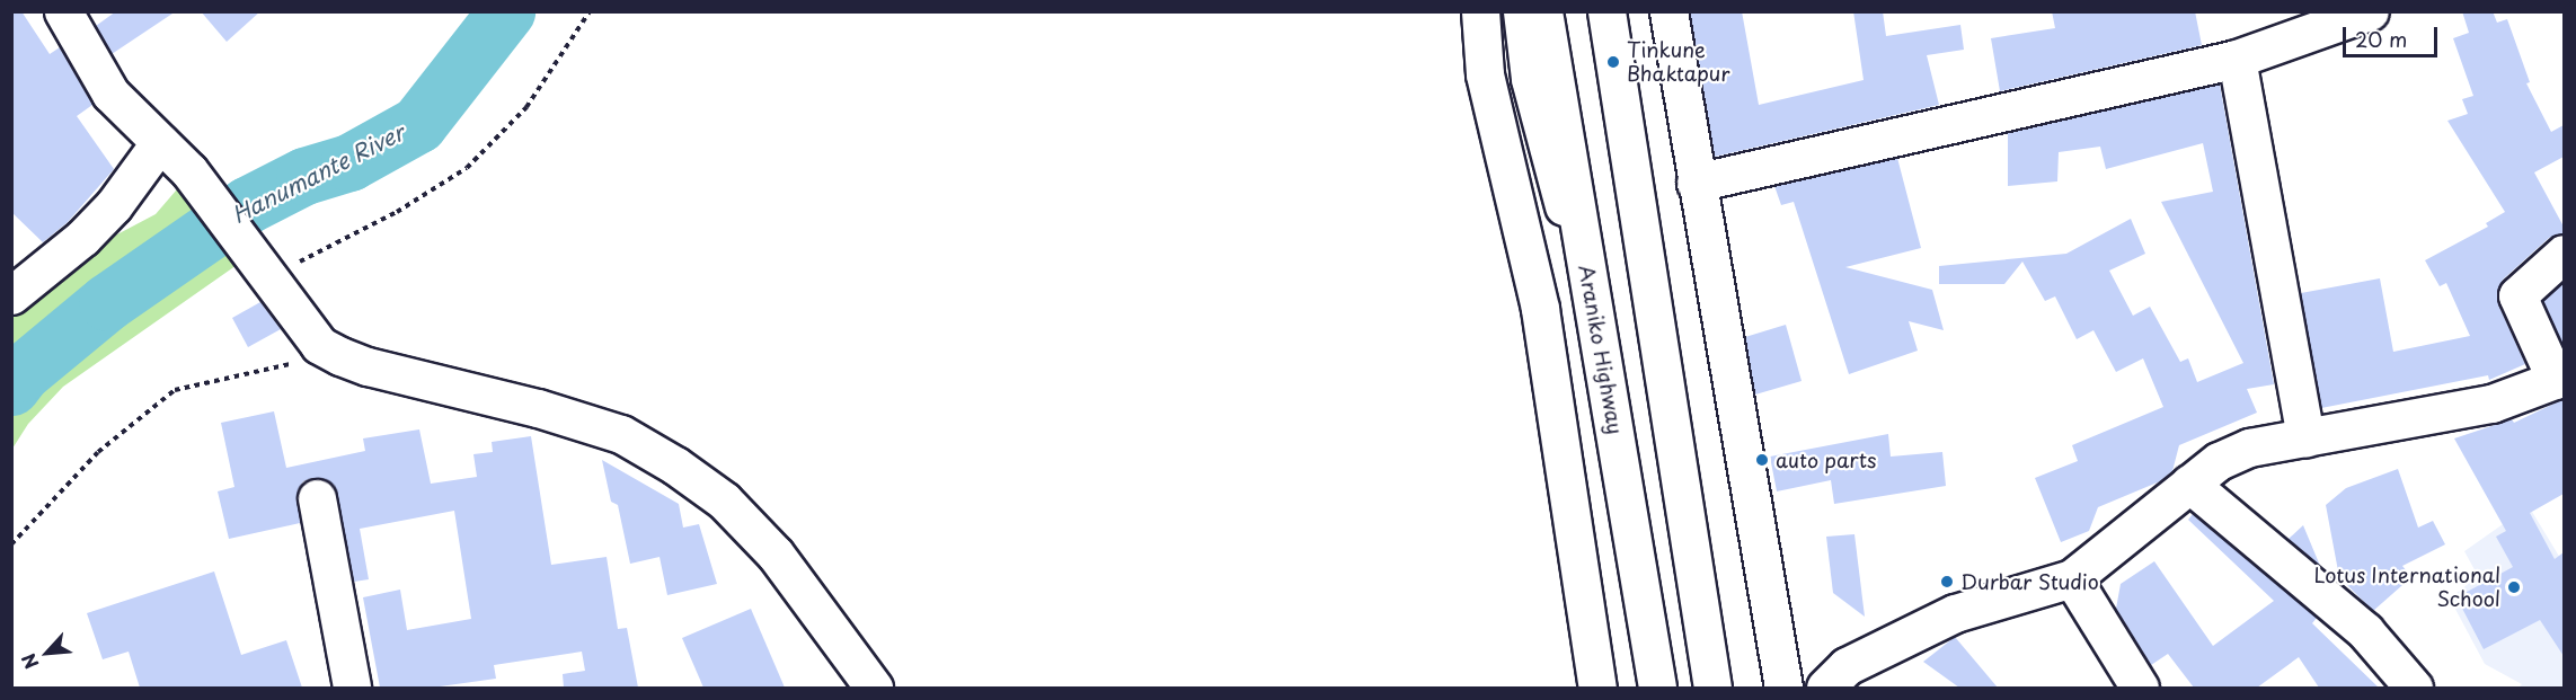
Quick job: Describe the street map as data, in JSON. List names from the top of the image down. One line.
{"streets":{"main road":["Araniko Highway"]},"water":["Hanumante River"],"places":["Tinkune Bhaktapur","auto parts","Durbar Studio","Lotus International School"],"scale_bar":"20 m","north":"bottom left"}
